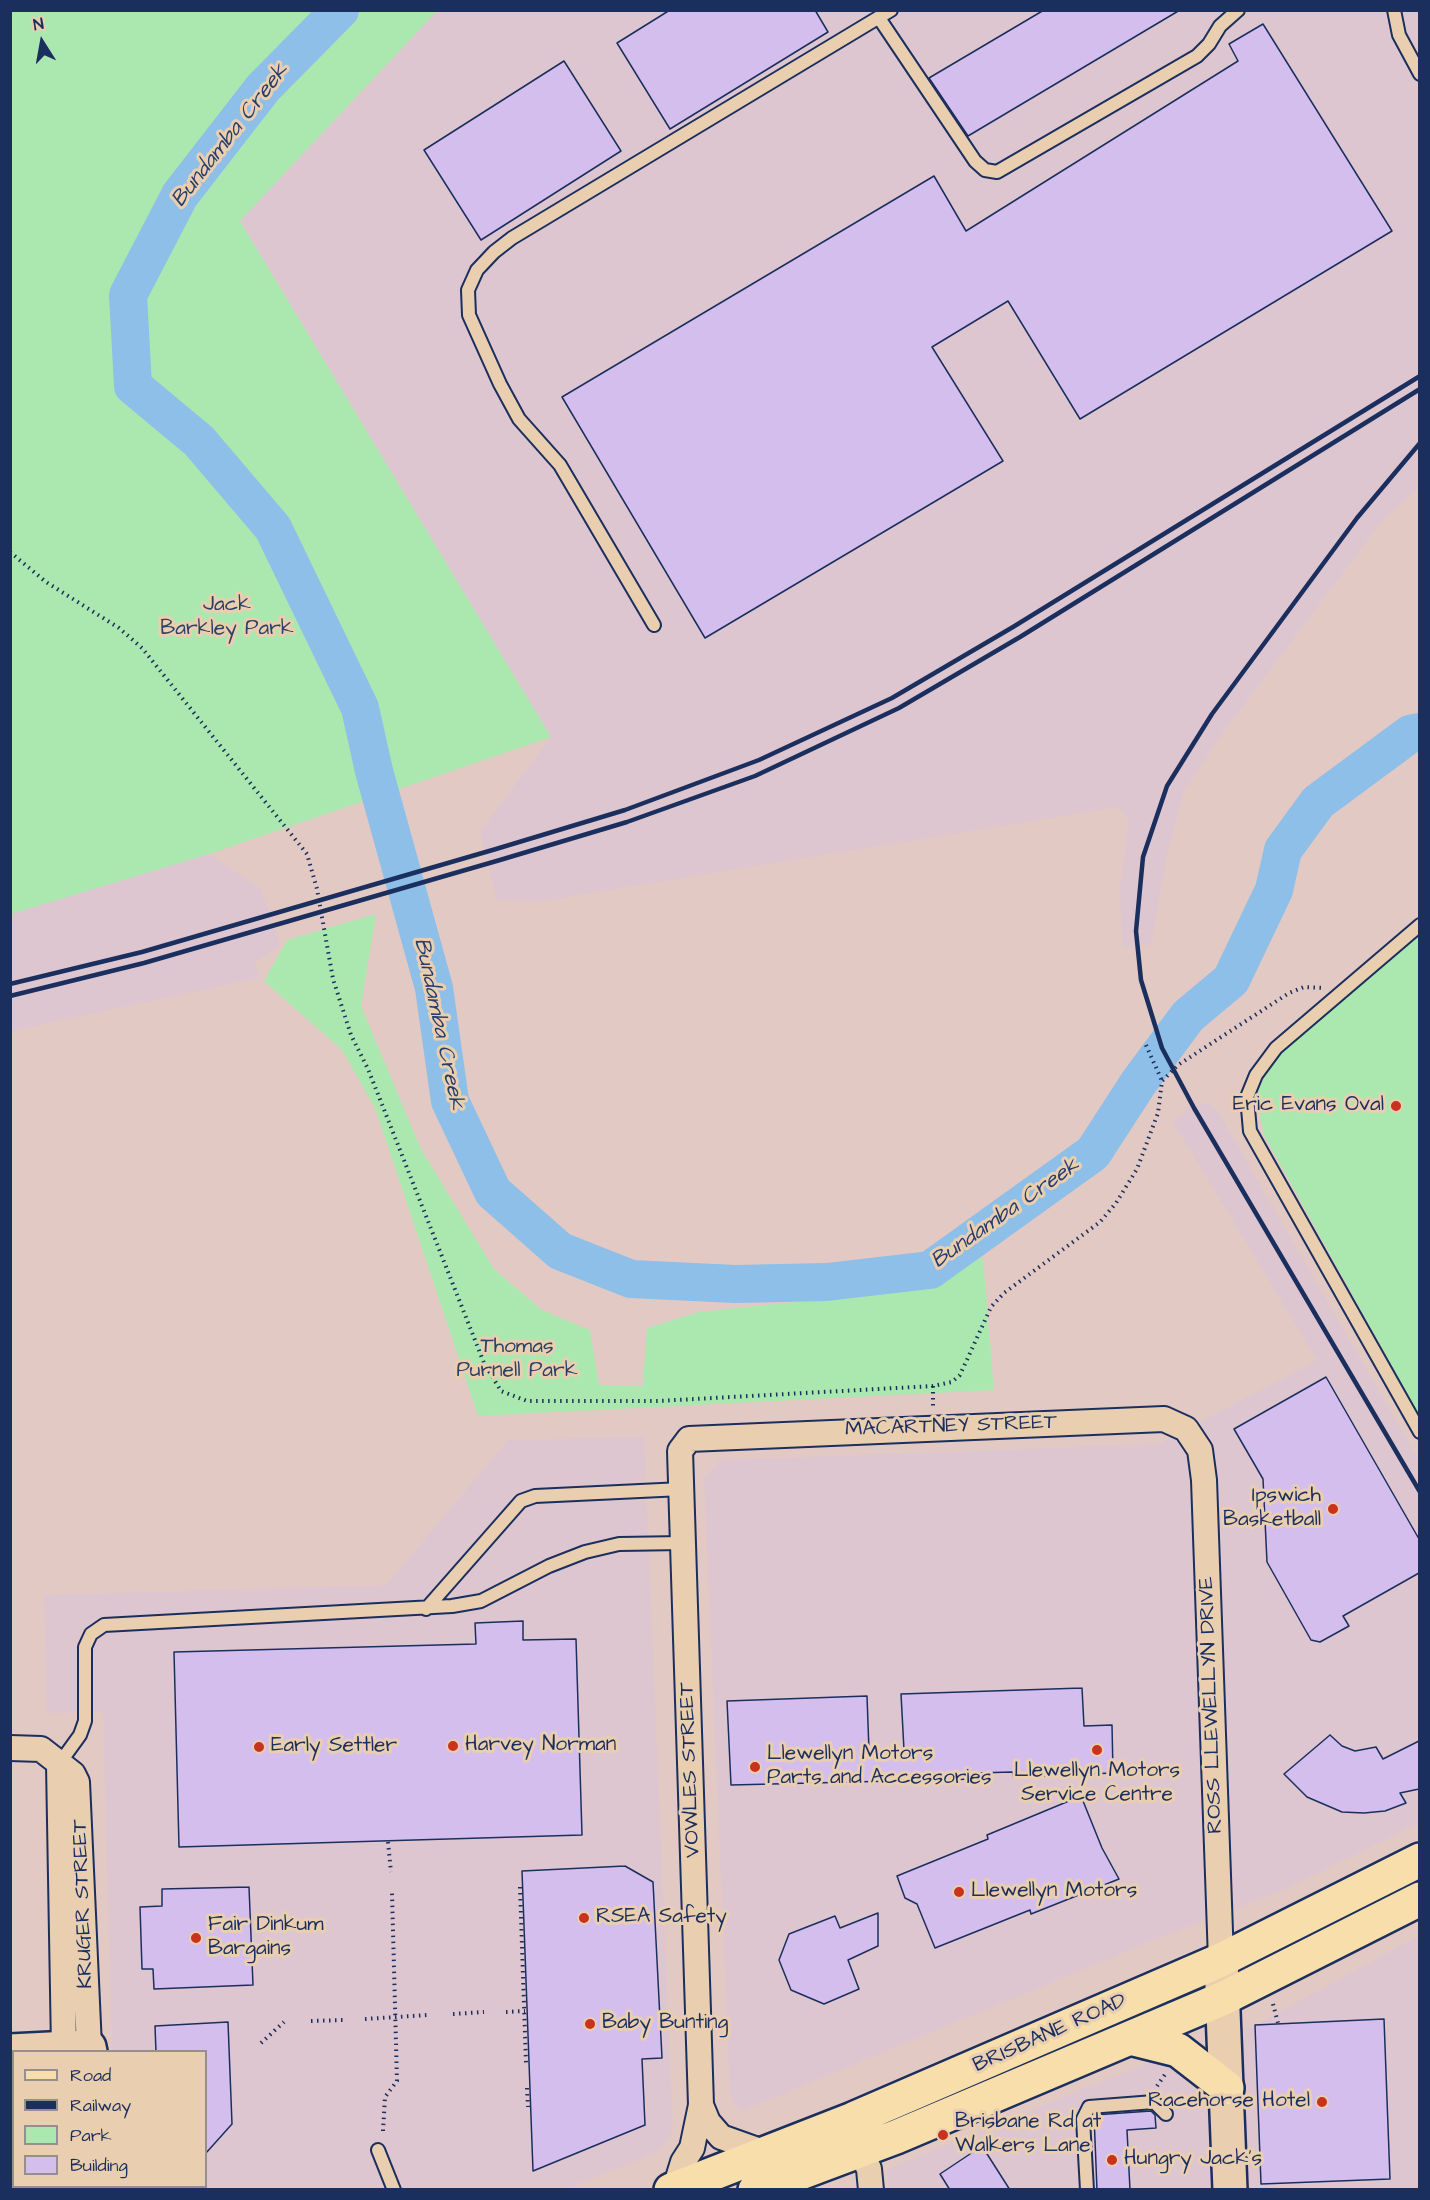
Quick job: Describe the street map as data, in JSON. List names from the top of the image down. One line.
{"streets":{"main road":["BRISBANE ROAD"],"street":["MACARTNEY STREET","ROSS LLEWELLYN DRIVE","VOWLES STREET","KRUGER STREET"]},"crossings":[["MACARTNEY STREET","ROSS LLEWELLYN DRIVE"],["MACARTNEY STREET","VOWLES STREET"],["ROSS LLEWELLYN DRIVE","BRISBANE ROAD"],["VOWLES STREET","BRISBANE ROAD"]],"water":["Bundamba Creek"],"parks":["Jack Barkley Park","Thomas Purnell Park"],"places":["Eric Evans Oval","Ipswich Basketball","Harvey Norman","Early Settler","Llewellyn Motors Service Centre","Llewellyn Motors Parts and Accessories","Llewellyn Motors","RSEA Safety","Fair Dinkum Bargains","Baby Bunting","Racehorse Hotel","Brisbane Rd at Walkers Lane","Hungry Jack's"],"legend":["Road","Railway","Park","Building"],"north":"top"}
